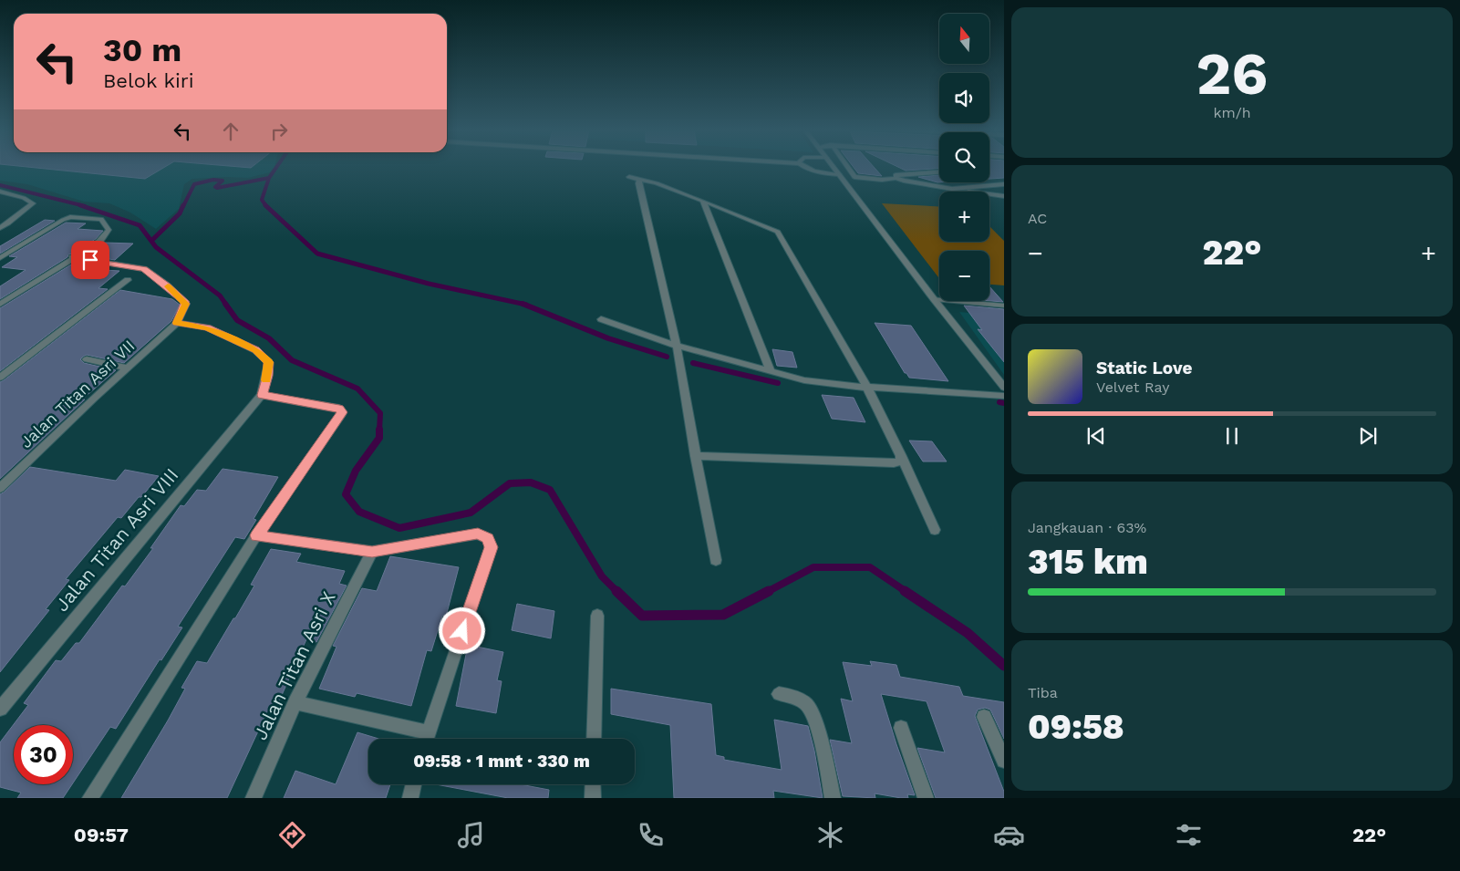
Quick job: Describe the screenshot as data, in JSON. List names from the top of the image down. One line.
{"streets":{"street":["Jalan Titan Asri VII","Jalan Titan Asri VIII","Jalan Titan Asri X"]},"north":"top","page":{"tile":[["26","km/h"],"AC",["Jangkauan · 63%","315 km"],["Tiba","09:58"]],"map_buttons":["+","−"],"turn":["30 m","Belok kiri"],"heat":["−","22°","+"],"song":["Static Love","Velvet Ray"],"limit":"30","trip":"09:58 · 1 mnt · 330 m","tabs":["09:57","22°"]}}
